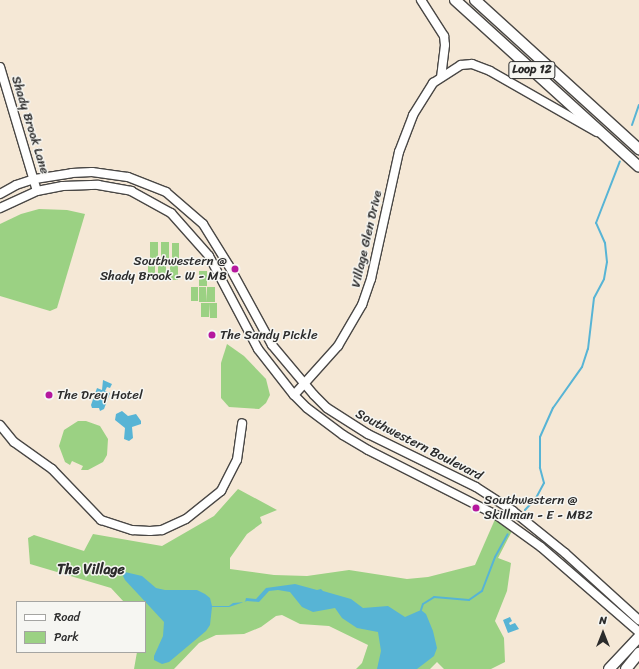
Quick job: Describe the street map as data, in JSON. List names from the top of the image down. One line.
{"streets":{"main road":["Loop 12"],"street":["Shady Brook Lane","Village Glen Drive","Southwestern Boulevard"]},"crossings":[["Loop 12","Village Glen Drive"],["Shady Brook Lane","Southwestern Boulevard"],["Village Glen Drive","Southwestern Boulevard"]],"districts":["The Village"],"places":["Southwestern @ Shady Brook - W - MB","The Sandy Pickle","The Drey Hotel","Southwestern @ Skillman - E - MB2"],"legend":["Road","Park"],"north":"top"}
